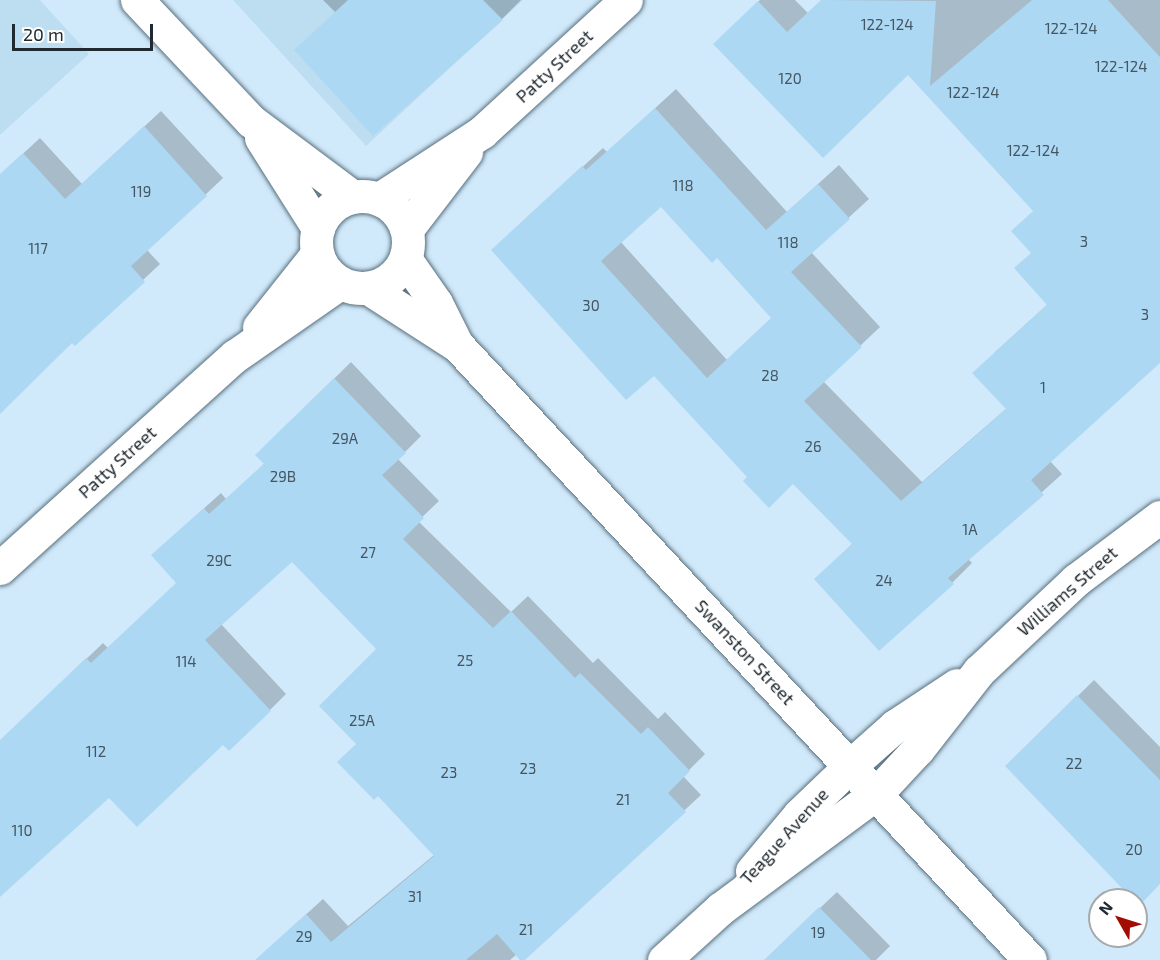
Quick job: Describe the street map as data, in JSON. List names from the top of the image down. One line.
{"streets":{"street":["Patty Street","Williams Street","Swanston Street","Teague Avenue"]},"crossings":[["Patty Street","Swanston Street"],["Williams Street","Swanston Street"],["Williams Street","Teague Avenue"],["Swanston Street","Teague Avenue"]],"house_numbers":["122-124","122-124","122-124","120","122-124","122-124","118","119","3","118","117","30","3","28","1","29A","26","29B","1A","27","29C","24","25","114","25A","112","22","23","23","21","110","20","31","21","19","29"],"scale_bar":"20 m","north":"top left"}
